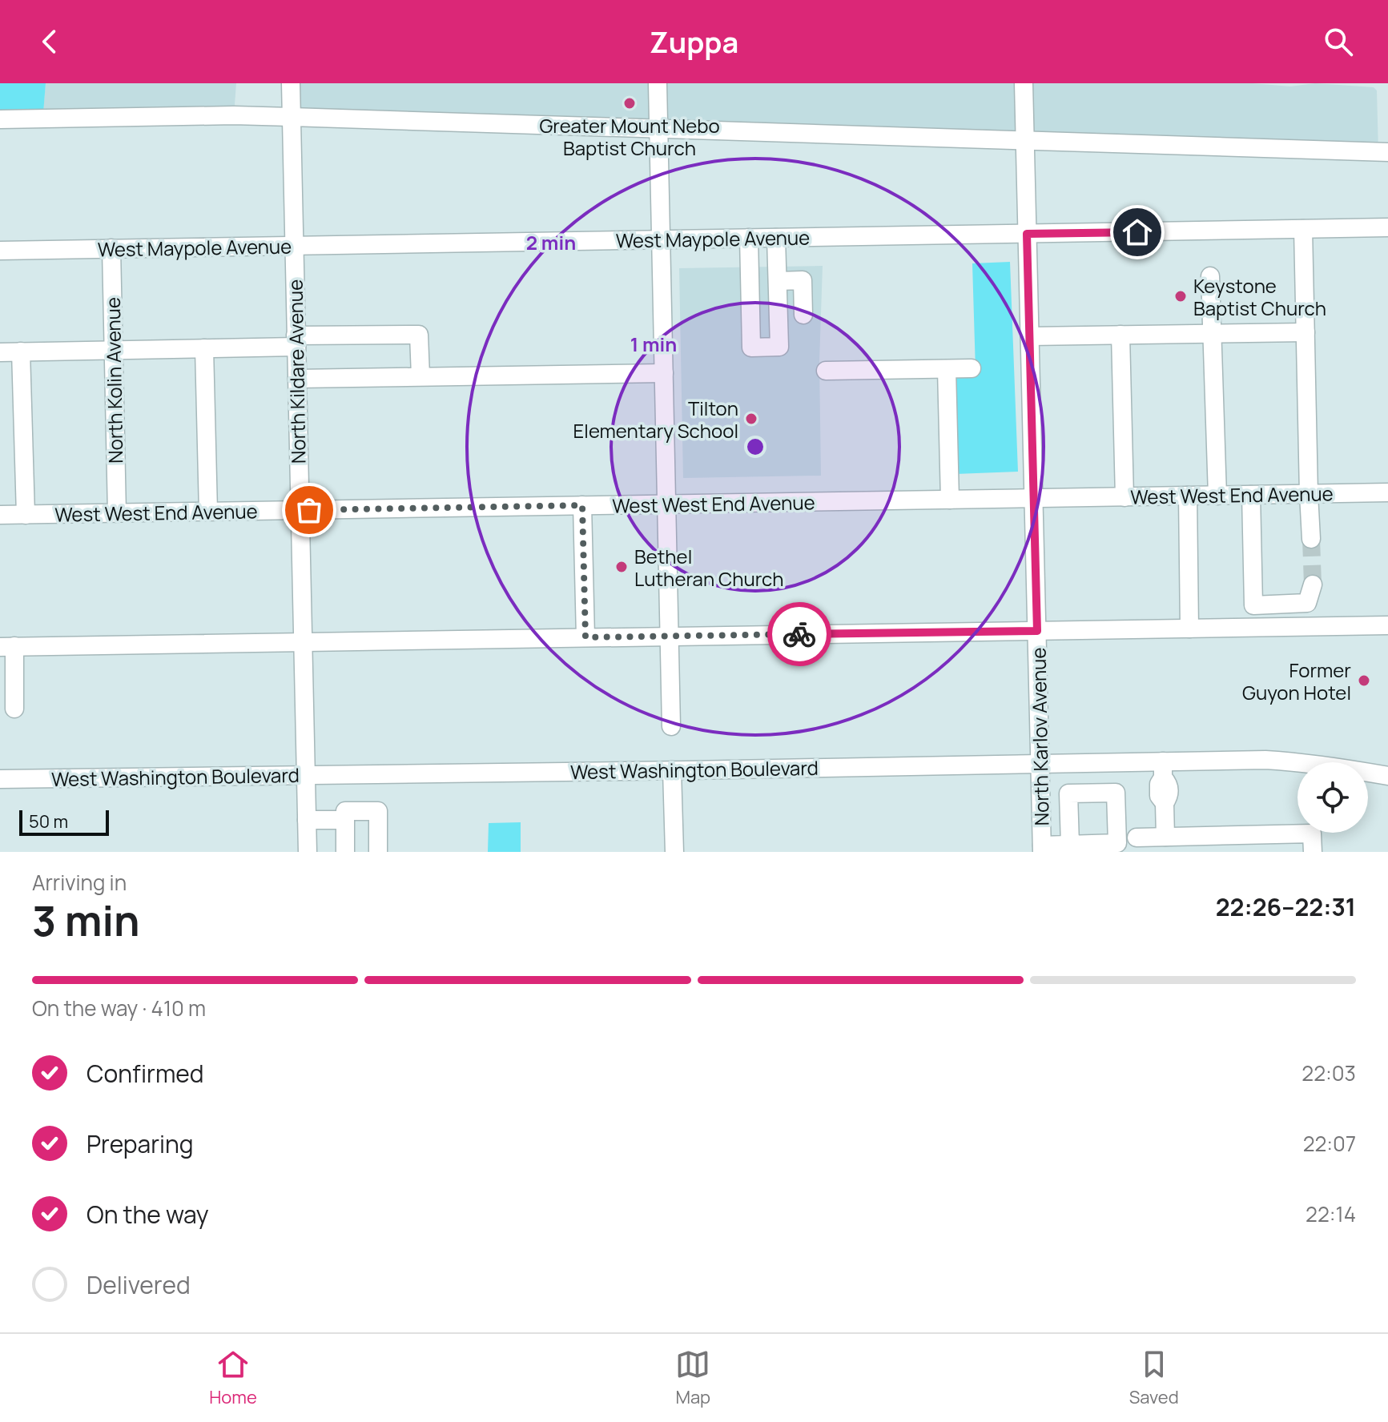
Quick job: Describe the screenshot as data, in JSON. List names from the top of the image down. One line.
{"streets":{"street":["West Maypole Avenue","North Kildare Avenue","North Kolin Avenue","West West End Avenue","North Karlov Avenue","West Washington Boulevard"]},"crossings":[["West Maypole Avenue","North Kildare Avenue"],["West Maypole Avenue","North Kolin Avenue"],["West Maypole Avenue","North Karlov Avenue"],["North Kildare Avenue","West West End Avenue"],["North Kildare Avenue","West Washington Boulevard"],["North Kolin Avenue","West West End Avenue"],["West West End Avenue","North Karlov Avenue"],["North Karlov Avenue","West Washington Boulevard"]],"places":["Greater Mount Nebo Baptist Church","Keystone Baptist Church","Tilton Elementary School","Bethel Lutheran Church","Former Guyon Hotel"],"scale_bar":"50 m","page":{"header":"Zuppa","scale":"50 m","heading":["3 min","Arriving in","22:26–22:31"],"bar":"On the way · 410 m","list":[["Confirmed","22:03"],["Preparing","22:07"],["On the way","22:14"],"Delivered"],"tabs":["Home","Map","Saved"]},"rings":["2 min","1 min"]}
